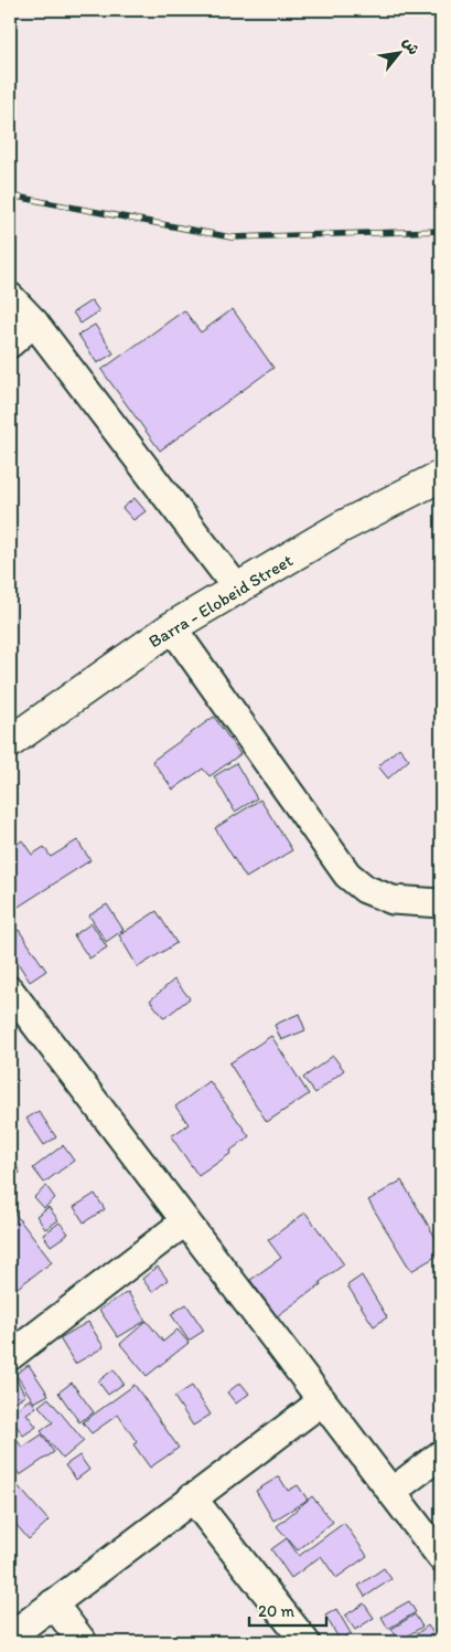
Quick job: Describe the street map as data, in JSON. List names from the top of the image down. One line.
{"streets":{"main road":["Barra - Elobeid Street"]},"scale_bar":"20 m","north":"top right"}
